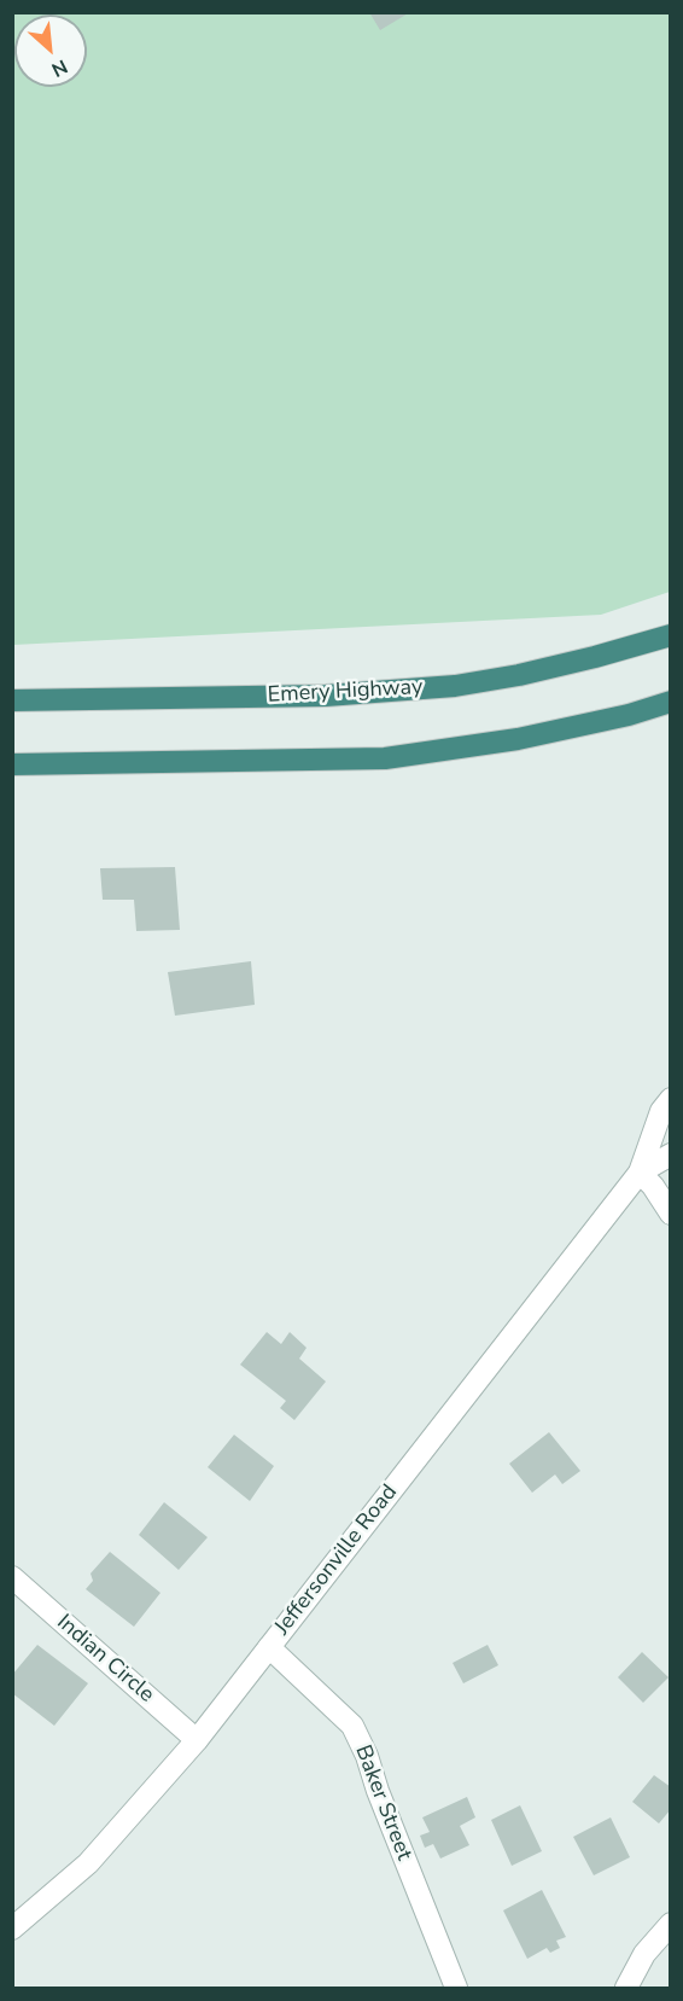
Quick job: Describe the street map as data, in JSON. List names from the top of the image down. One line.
{"streets":{"highway":["Emery Highway"],"street":["Jeffersonville Road","Indian Circle","Baker Street"]},"crossings":[["Jeffersonville Road","Indian Circle"],["Jeffersonville Road","Baker Street"]],"north":"bottom right"}
